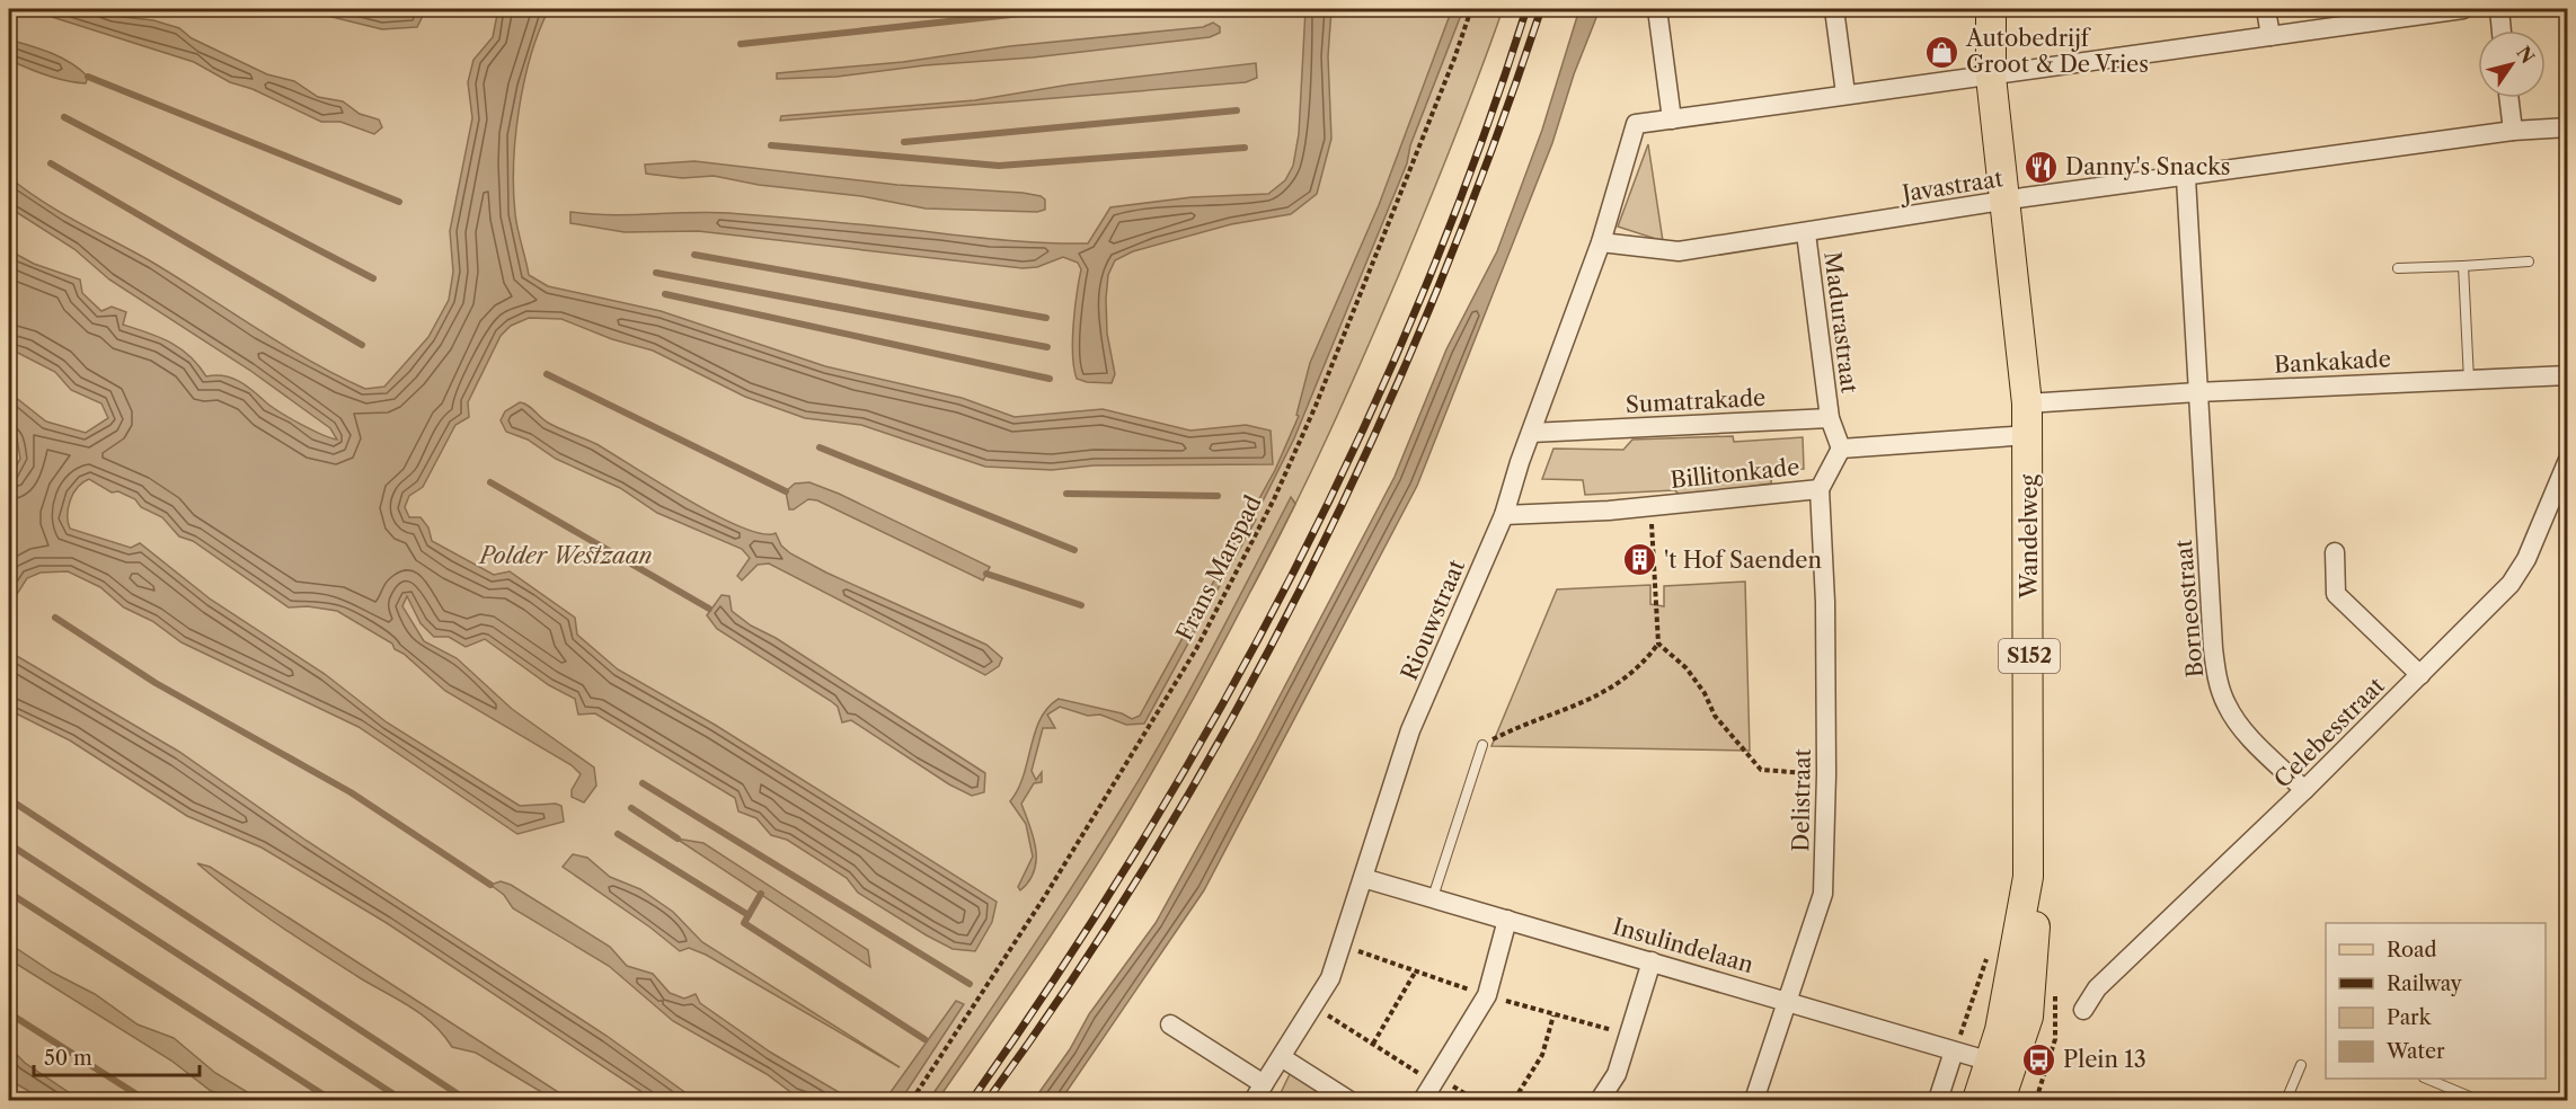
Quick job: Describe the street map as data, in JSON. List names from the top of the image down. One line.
{"streets":{"main road":["Wandelweg","S152"],"street":["Javastraat","Madurastraat","Bankakade","Sumatrakade","Billitonkade","Borneostraat","Riouwstraat","Celebesstraat","Delistraat","Insulindelaan"],"path":["Frans Marspad"]},"crossings":[["Javastraat","Madurastraat"],["Javastraat","Wandelweg"],["Javastraat","Riouwstraat"],["Madurastraat","Sumatrakade"],["Bankakade","Wandelweg"],["Bankakade","Borneostraat"],["Sumatrakade","Riouwstraat"],["Billitonkade","Riouwstraat"],["Billitonkade","Delistraat"],["Wandelweg","S152"],["Wandelweg","Insulindelaan"],["Borneostraat","Celebesstraat"],["Riouwstraat","Insulindelaan"],["S152","Insulindelaan"],["Delistraat","Insulindelaan"]],"parks":["Polder Westzaan"],"places":{"shop":["Autobedrijf Groot & De Vries"],"restaurant":["Danny's Snacks"],"building":["'t Hof Saenden"],"bus stop":["Plein 13"]},"legend":["Road","Railway","Park","Water"],"scale_bar":"50 m","north":"top right"}
